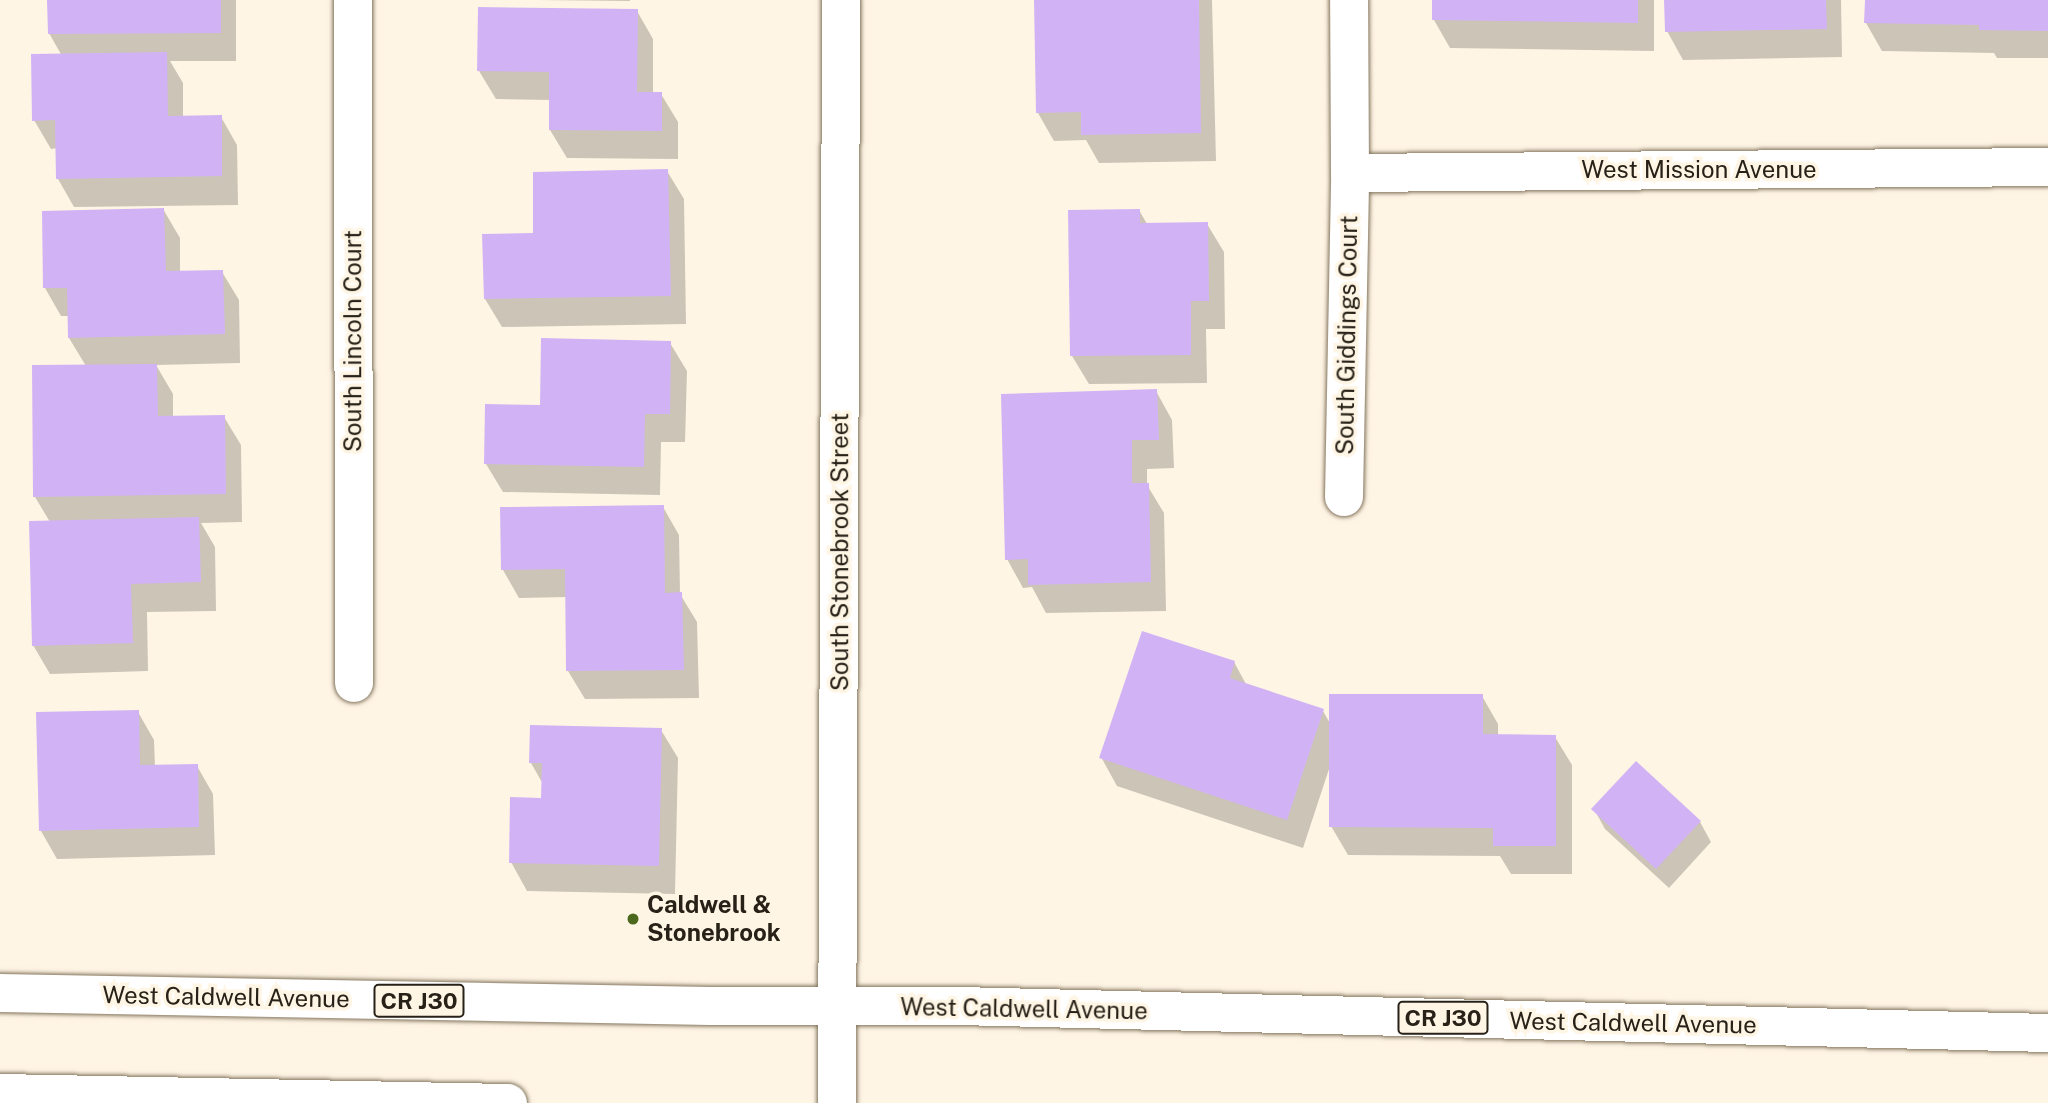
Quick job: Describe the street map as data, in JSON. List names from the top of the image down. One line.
{"streets":{"street":["West Mission Avenue","South Giddings Court","South Lincoln Court","South Stonebrook Street","West Caldwell Avenue","CR J30"]},"crossings":[["West Mission Avenue","South Giddings Court"],["South Stonebrook Street","West Caldwell Avenue"]],"places":["Caldwell & Stonebrook"]}
